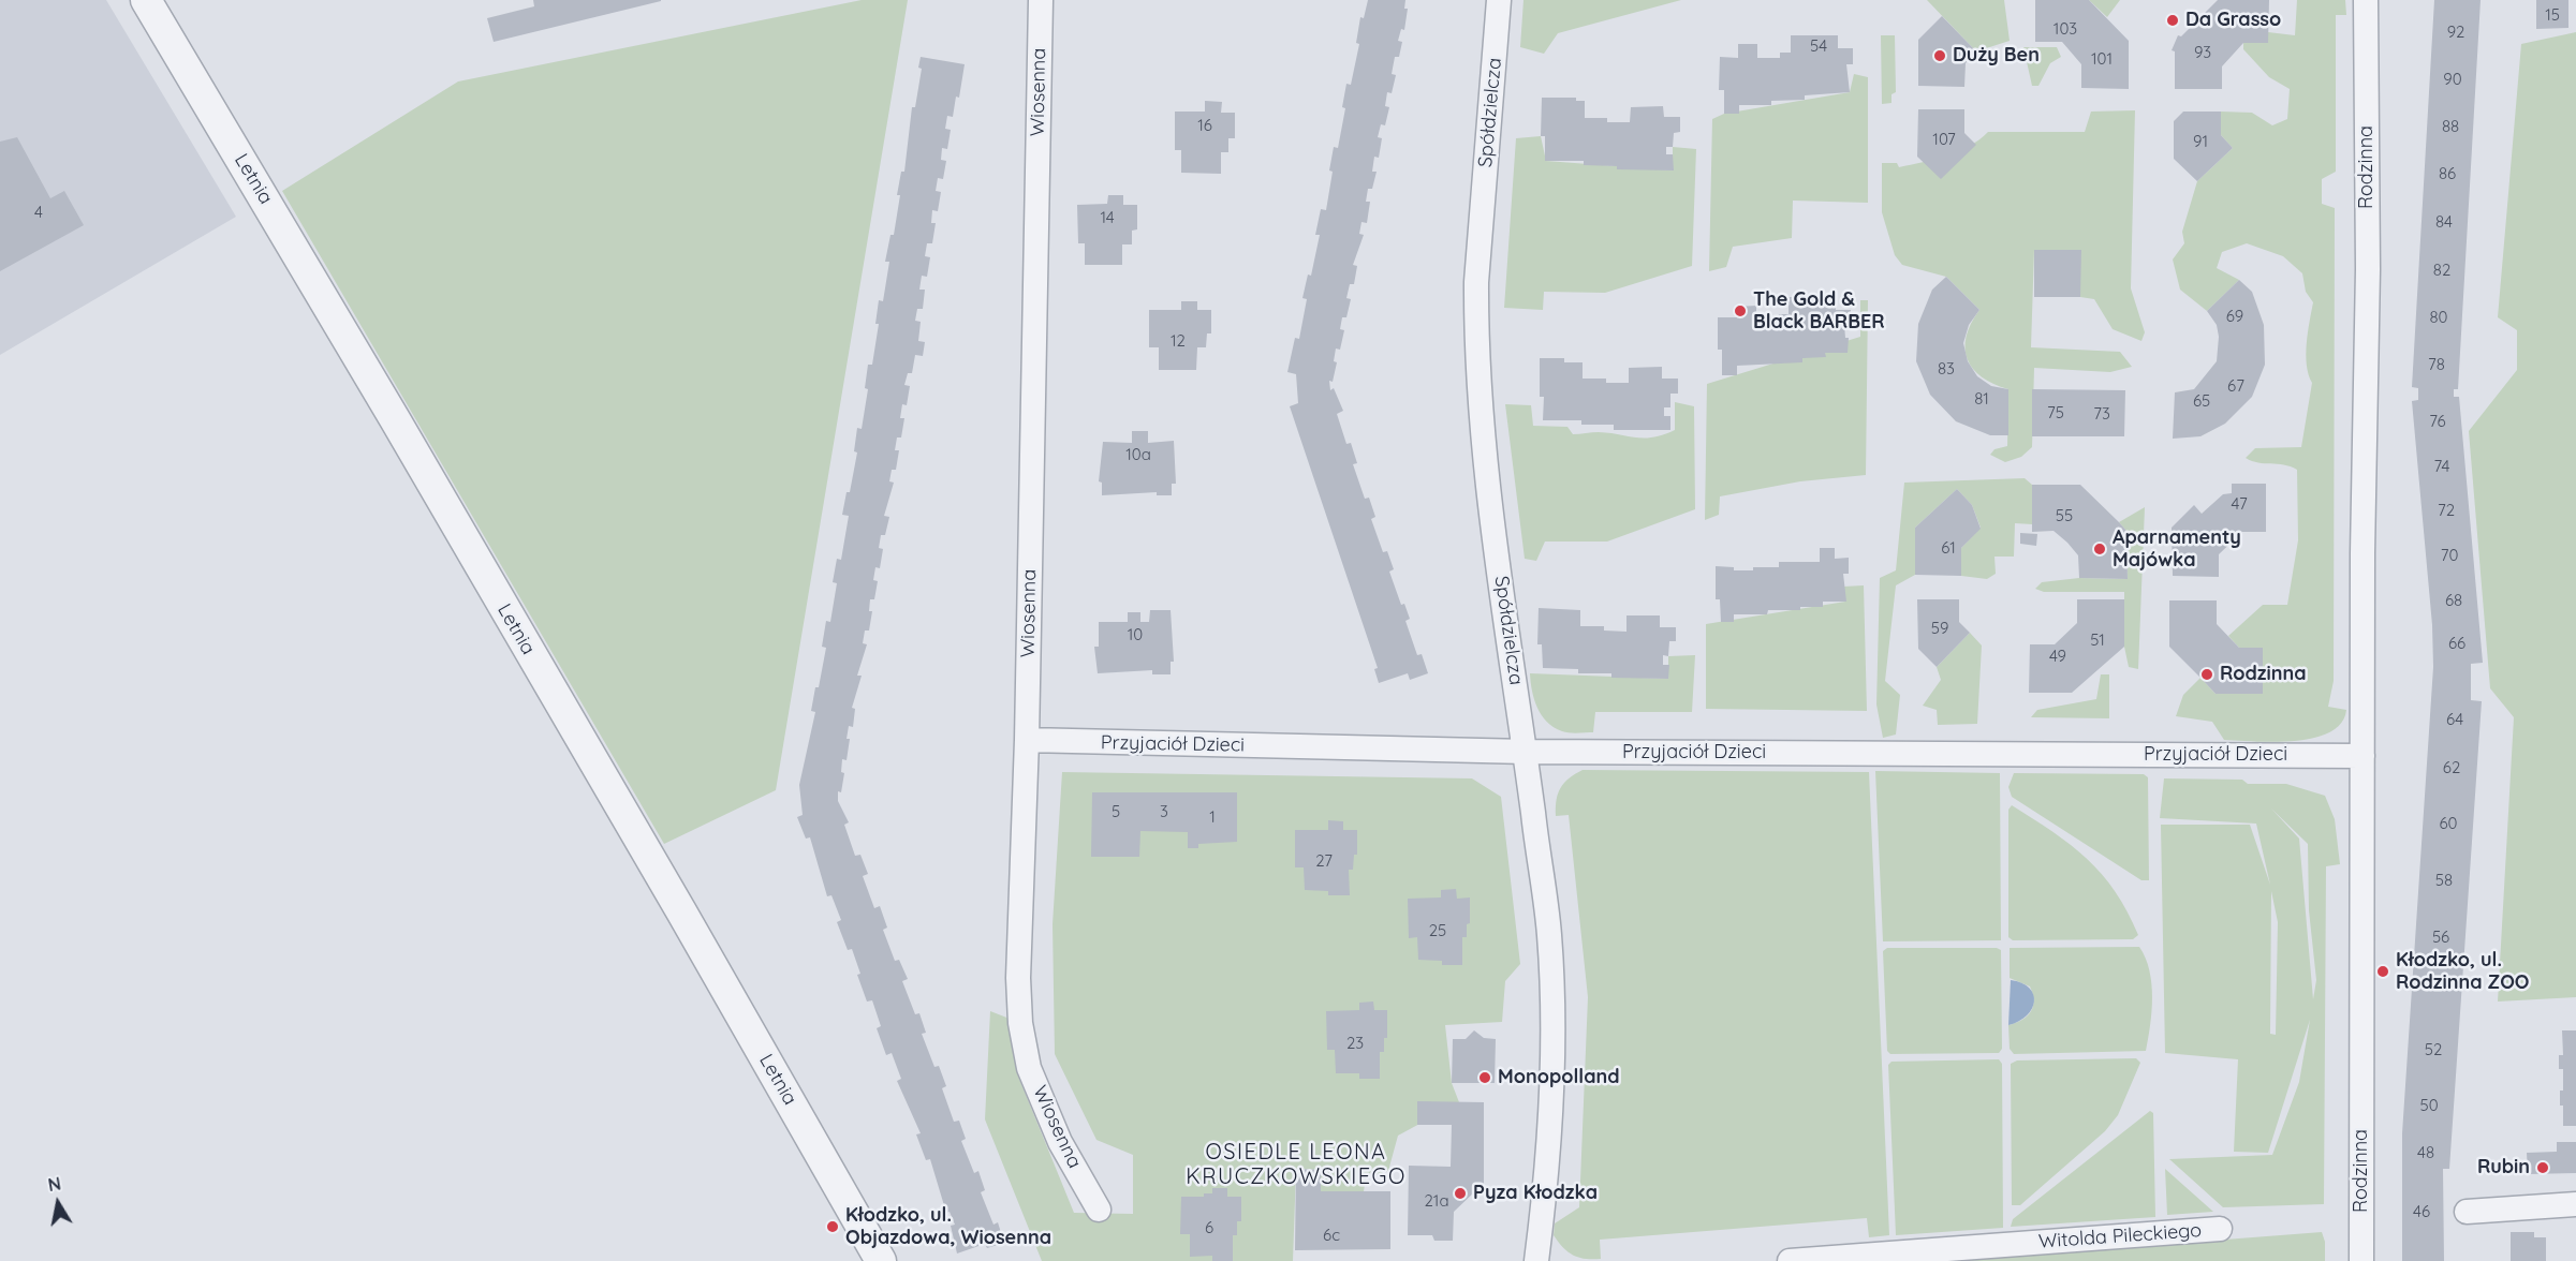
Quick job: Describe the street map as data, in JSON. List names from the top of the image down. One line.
{"streets":{"street":["Wiosenna","Spółdzielcza","Rodzinna","Letnia","Przyjaciół Dzieci","Witolda Pileckiego"]},"crossings":[["Wiosenna","Przyjaciół Dzieci"],["Spółdzielcza","Przyjaciół Dzieci"],["Rodzinna","Przyjaciół Dzieci"]],"districts":["OSIEDLE LEONA KRUCZKOWSKIEGO"],"places":["Da Grasso","Duży Ben","The Gold & Black BARBER","Aparnamenty Majówka","Rodzinna","Kłodzko, ul. Rodzinna ZOO","Monopolland","Rubin","Pyza Kłodzka","Kłodzko, ul. Objazdowa, Wiosenna"],"house_numbers":["15","103","92","54","93","101","90","16","88","107","91","86","4","14","84","82","69","80","12","78","83","67","81","65","75","73","76","10a","74","47","72","55","61","70","68","59","10","51","66","49","64","62","5","3","1","60","27","58","25","56","23","52","50","48","21a","46","6","6c"],"north":"top"}
